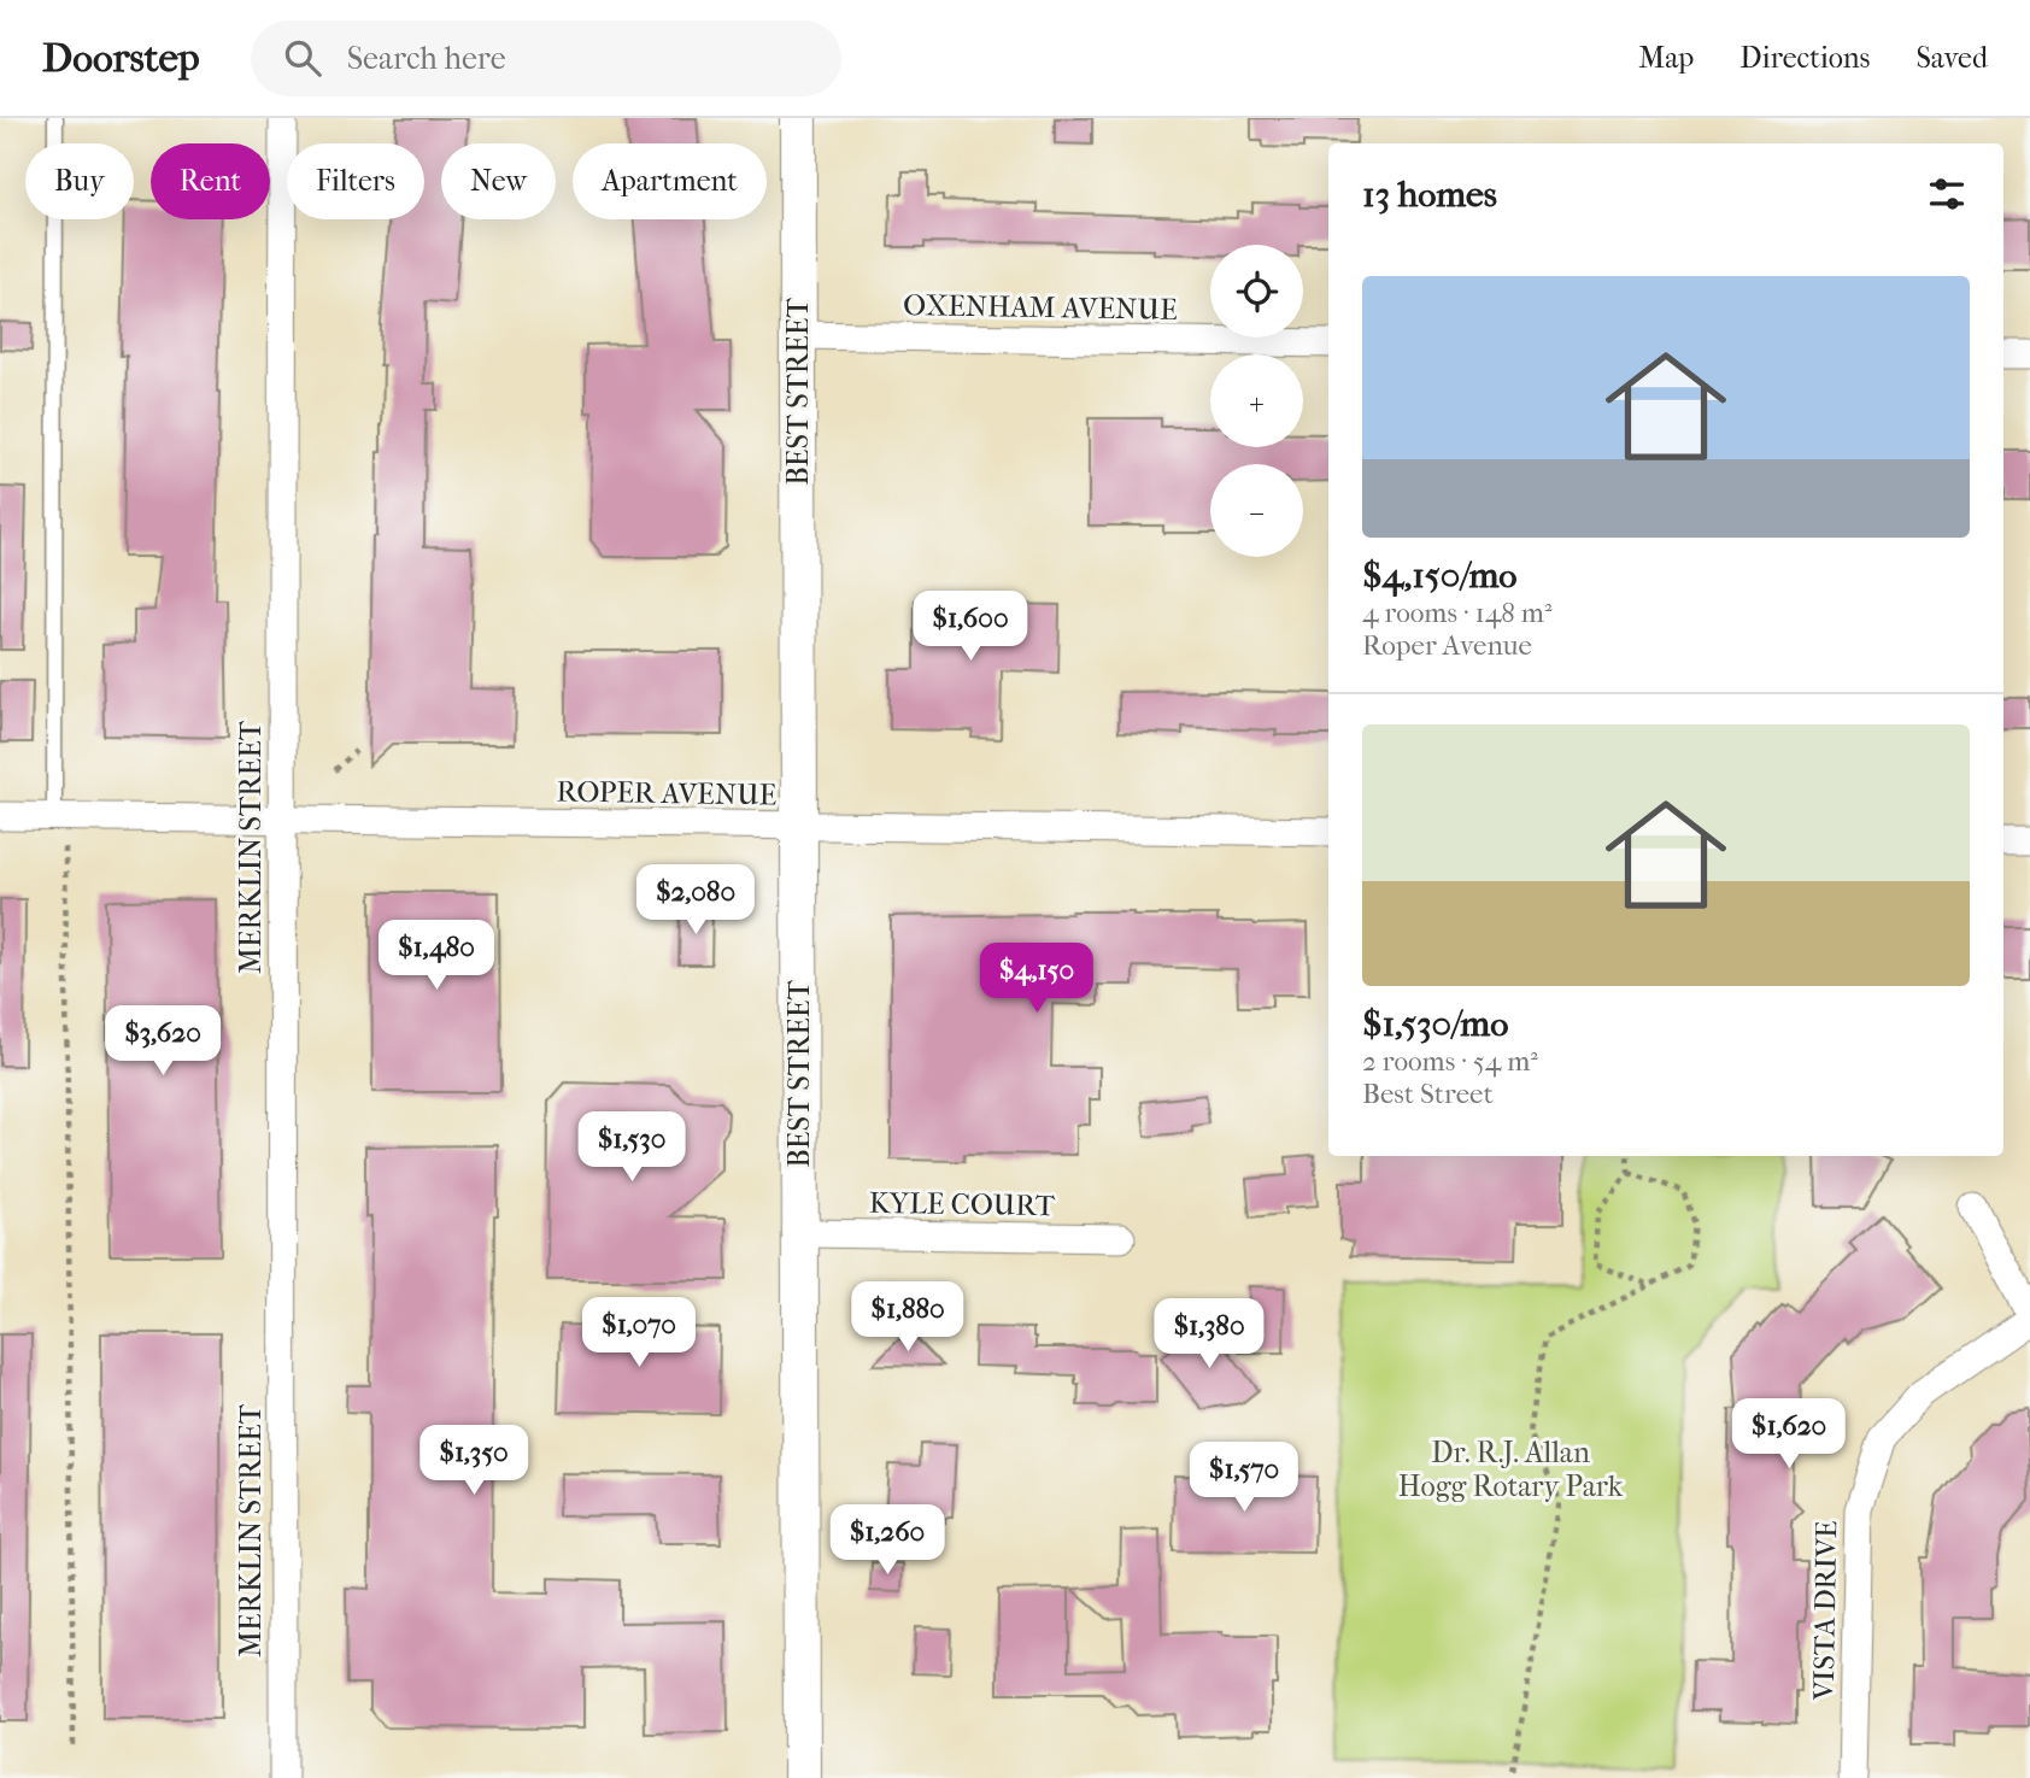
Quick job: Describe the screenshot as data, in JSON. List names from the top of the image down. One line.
{"streets":{"street":["OXENHAM AVENUE","BEST STREET","ROPER AVENUE","MERKLIN STREET","KYLE COURT","VISTA DRIVE"]},"crossings":[["OXENHAM AVENUE","BEST STREET"],["BEST STREET","ROPER AVENUE"],["BEST STREET","KYLE COURT"],["ROPER AVENUE","MERKLIN STREET"]],"parks":["Dr. R.J. Allan Hogg Rotary Park"],"page":{"header":"Doorstep","search":"Search here","nav":["Map","Directions","Saved"],"chip":["Buy","Rent","Filters","New","Apartment"],"heading":"13 homes","map_buttons":["+","−"],"list":[{"name":"$4,150/mo","note":"4 rooms · 148 m² · Roper Avenue"},{"name":"$1,530/mo","note":"2 rooms · 54 m² · Best Street"}],"price":["$1,600","$2,080","$1,480","$4,150","$3,620","$1,530","$1,880","$1,070","$1,380","$1,620","$1,350","$1,570","$1,260"]}}
